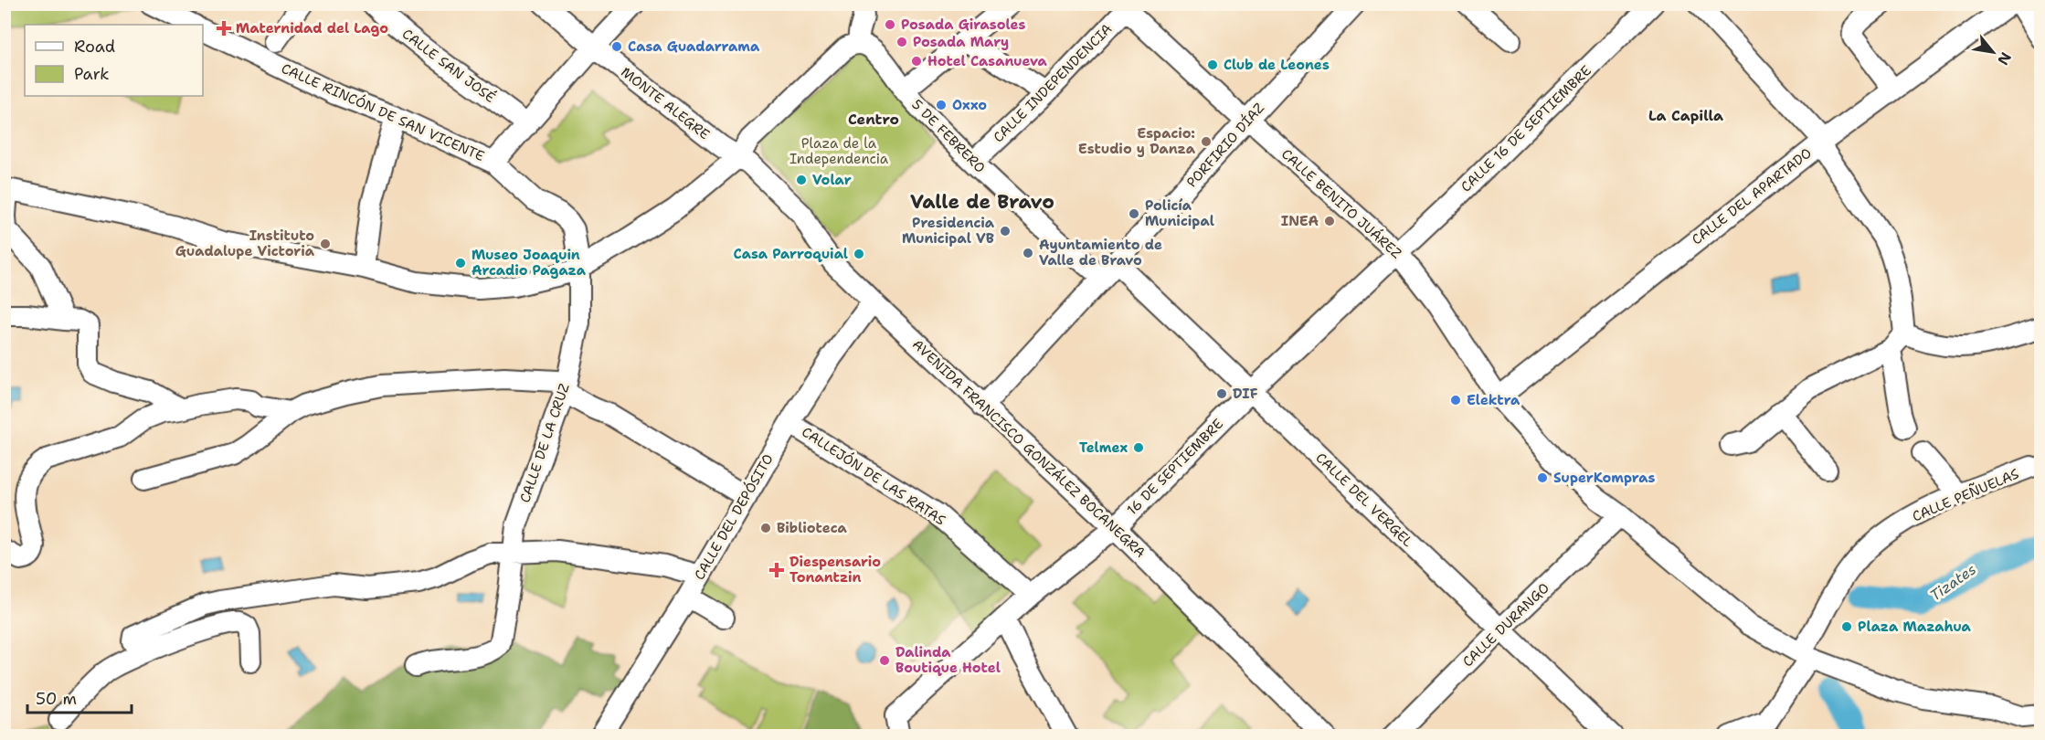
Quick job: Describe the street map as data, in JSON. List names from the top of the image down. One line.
{"streets":{"street":["CALLE SAN JOSÉ","CALLE INDEPENDENCIA","MONTE ALEGRE","CALLE RINCÓN DE SAN VICENTE","CALLE 16 DE SEPTIEMBRE","5 DE FEBRERO","PORFIRIO DÍAZ","CALLE DEL APARTADO","CALLE BENITO JUÁREZ","CALLE DE LA CRUZ","AVENIDA FRANCISCO GONZÁLEZ BOCANEGRA","16 DE SEPTIEMBRE","CALLEJÓN DE LAS RATAS","CALLE PEÑUELAS","CALLE DEL VERGEL","CALLE DEL DEPÓSITO","CALLE DURANGO"]},"crossings":[["CALLE INDEPENDENCIA","5 DE FEBRERO"],["CALLE INDEPENDENCIA","CALLE BENITO JUÁREZ"],["MONTE ALEGRE","AVENIDA FRANCISCO GONZÁLEZ BOCANEGRA"],["CALLE RINCÓN DE SAN VICENTE","CALLE DE LA CRUZ"],["CALLE 16 DE SEPTIEMBRE","CALLE BENITO JUÁREZ"],["CALLE 16 DE SEPTIEMBRE","16 DE SEPTIEMBRE"],["5 DE FEBRERO","PORFIRIO DÍAZ"],["PORFIRIO DÍAZ","CALLE BENITO JUÁREZ"],["PORFIRIO DÍAZ","AVENIDA FRANCISCO GONZÁLEZ BOCANEGRA"],["PORFIRIO DÍAZ","CALLE DEL VERGEL"],["CALLE DEL APARTADO","CALLE BENITO JUÁREZ"],["CALLE BENITO JUÁREZ","16 DE SEPTIEMBRE"],["CALLE BENITO JUÁREZ","CALLE PEÑUELAS"],["CALLE BENITO JUÁREZ","CALLE DURANGO"],["AVENIDA FRANCISCO GONZÁLEZ BOCANEGRA","16 DE SEPTIEMBRE"],["AVENIDA FRANCISCO GONZÁLEZ BOCANEGRA","CALLE DEL DEPÓSITO"],["16 DE SEPTIEMBRE","CALLEJÓN DE LAS RATAS"],["16 DE SEPTIEMBRE","CALLE DEL VERGEL"],["CALLEJÓN DE LAS RATAS","CALLE DEL DEPÓSITO"],["CALLE DEL VERGEL","CALLE DURANGO"]],"districts":["La Capilla","Centro","Valle de Bravo"],"water":["Tizates"],"parks":["Plaza de la Independencia"],"places":{"other":["Posada Girasoles","Posada Mary","Casa Guadarrama","Hotel Casanueva","Club de Leones","Oxxo","Espacio: Estudio y Danza","Volar","Policía Municipal","INEA","Presidencia Municipal VB","Instituto Guadalupe Victoria","Ayuntamiento de Valle de Bravo","Casa Parroquial","Museo Joaquin Arcadio Pagaza","DIF","Elektra","Telmex","SuperKompras","Biblioteca","Plaza Mazahua","Dalinda Boutique Hotel"],"health":["Maternidad del Lago","Diespensario Tonantzin"]},"legend":["Road","Park"],"scale_bar":"50 m","north":"bottom right"}
